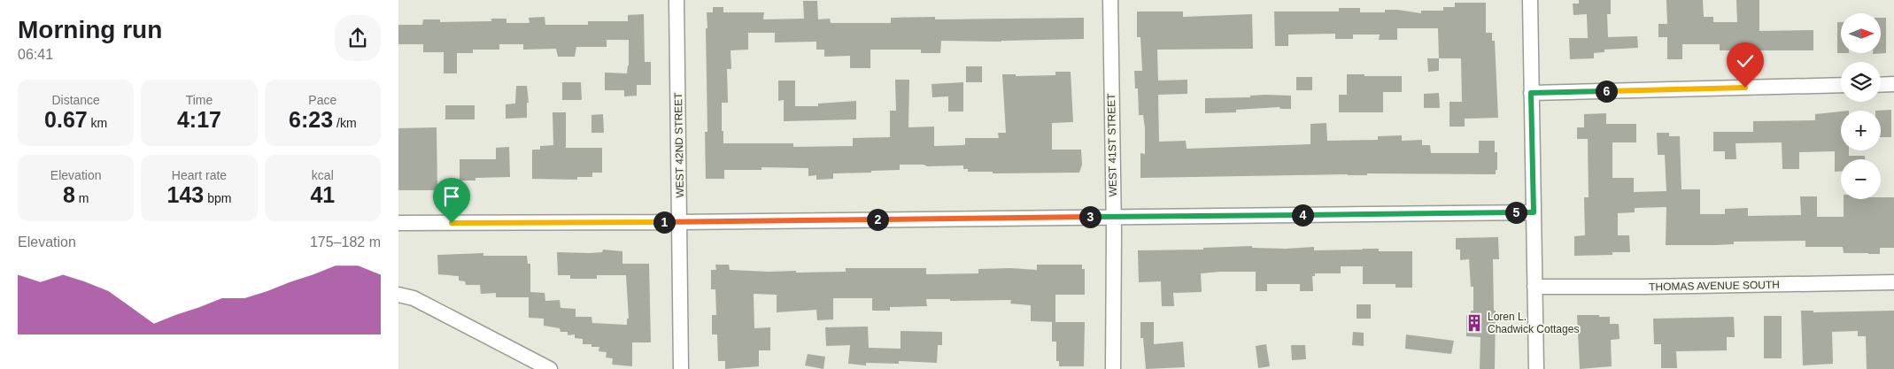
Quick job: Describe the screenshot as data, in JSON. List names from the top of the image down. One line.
{"streets":{"street":["WEST 42ND STREET","WEST 41ST STREET","THOMAS AVENUE SOUTH"]},"places":{"building":["Loren L. Chadwick Cottages"]},"north":"right","page":{"heading":["Morning run","06:41"],"map_buttons":["+","−"],"stats":[["Distance","0.67 km"],["Time","4:17"],["Pace","6:23 /km"],["Elevation","8 m"],["Heart rate","143 bpm"],["kcal","41"]],"pins":["6","5","4","3","2","1"],"chart":["Elevation","175–182 m"]}}
